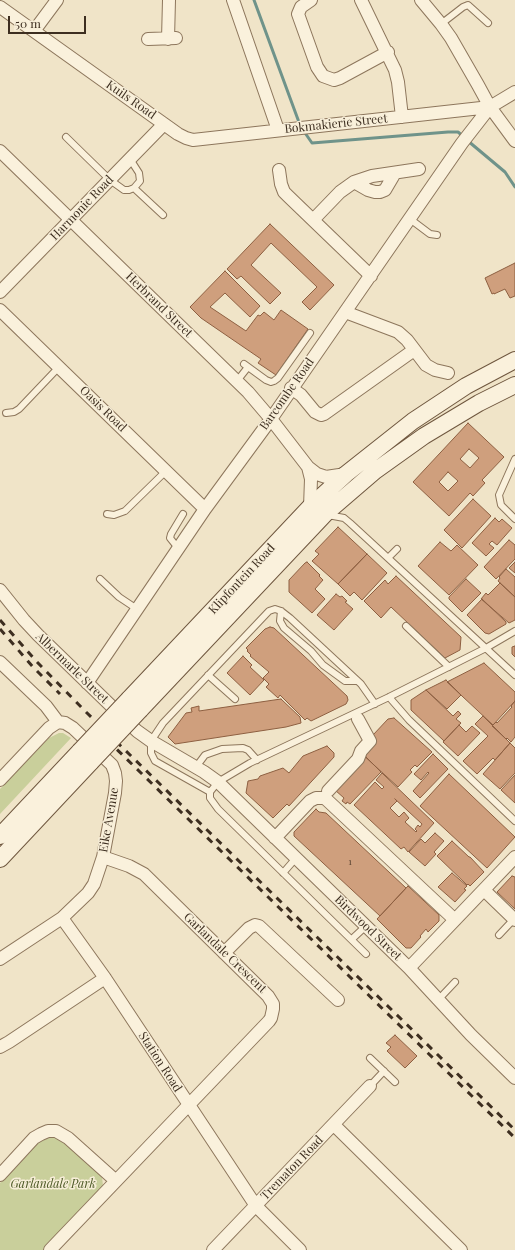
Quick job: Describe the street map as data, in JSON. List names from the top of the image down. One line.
{"streets":{"main road":["Klipfontein Road"],"street":["Kuils Road","Bokmakierie Street","Harmonie Road","Herbrand Street","Barcombe Road","Oasis Road","Albermarle Street","Eike Avenue","Birdwood Street","Garlandale Crescent","Station Road","Trematon Road"]},"crossings":[["Kuils Road","Bokmakierie Street"],["Kuils Road","Harmonie Road"],["Bokmakierie Street","Barcombe Road"],["Harmonie Road","Herbrand Street"],["Herbrand Street","Barcombe Road"],["Herbrand Street","Klipfontein Road"],["Barcombe Road","Oasis Road"],["Barcombe Road","Albermarle Street"],["Eike Avenue","Garlandale Crescent"],["Eike Avenue","Station Road"],["Garlandale Crescent","Station Road"],["Station Road","Trematon Road"]],"parks":["Garlandale Park"],"house_numbers":["1"],"scale_bar":"50 m"}
